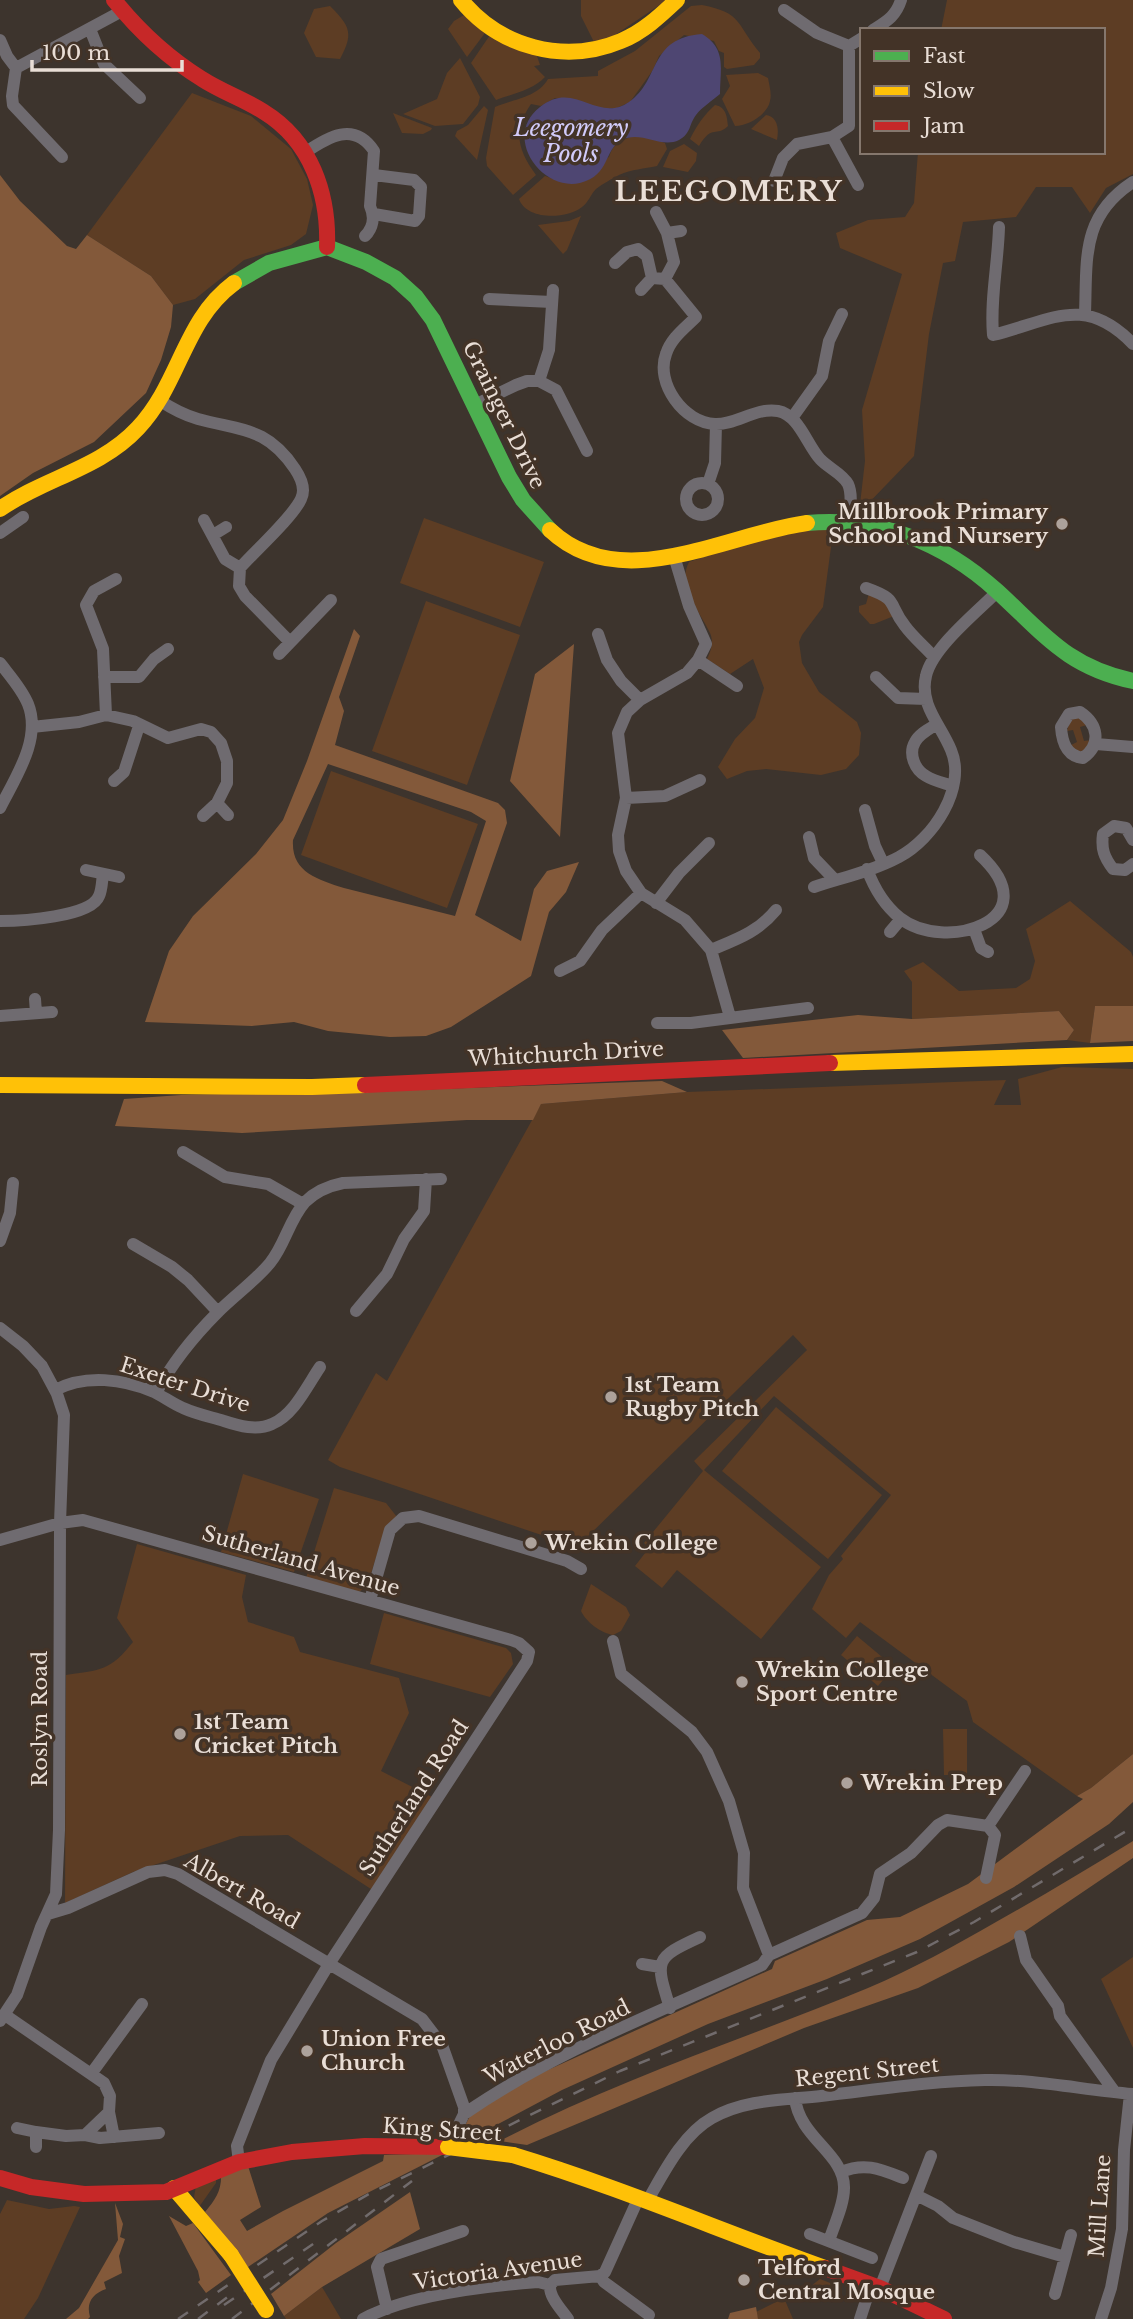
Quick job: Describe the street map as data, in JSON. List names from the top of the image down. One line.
{"streets":{"street":["Grainger Drive","Whitchurch Drive","Exeter Drive","Sutherland Avenue","Roslyn Road","Sutherland Road","Albert Road","Waterloo Road","Regent Street","King Street","Mill Lane","Victoria Avenue"]},"crossings":[["Exeter Drive","Roslyn Road"],["Sutherland Avenue","Roslyn Road"],["Sutherland Avenue","Sutherland Road"],["Roslyn Road","Albert Road"],["Sutherland Road","Albert Road"],["Sutherland Road","King Street"],["Regent Street","King Street"],["Regent Street","Mill Lane"],["Regent Street","Victoria Avenue"],["King Street","Victoria Avenue"]],"districts":["LEEGOMERY"],"water":["Leegomery Pools"],"places":["Millbrook Primary School and Nursery","1st Team Rugby Pitch","Wrekin College","Wrekin College Sport Centre","1st Team Cricket Pitch","Wrekin Prep","Union Free Church","Telford Central Mosque"],"legend":["Fast","Slow","Jam"],"scale_bar":"100 m"}
